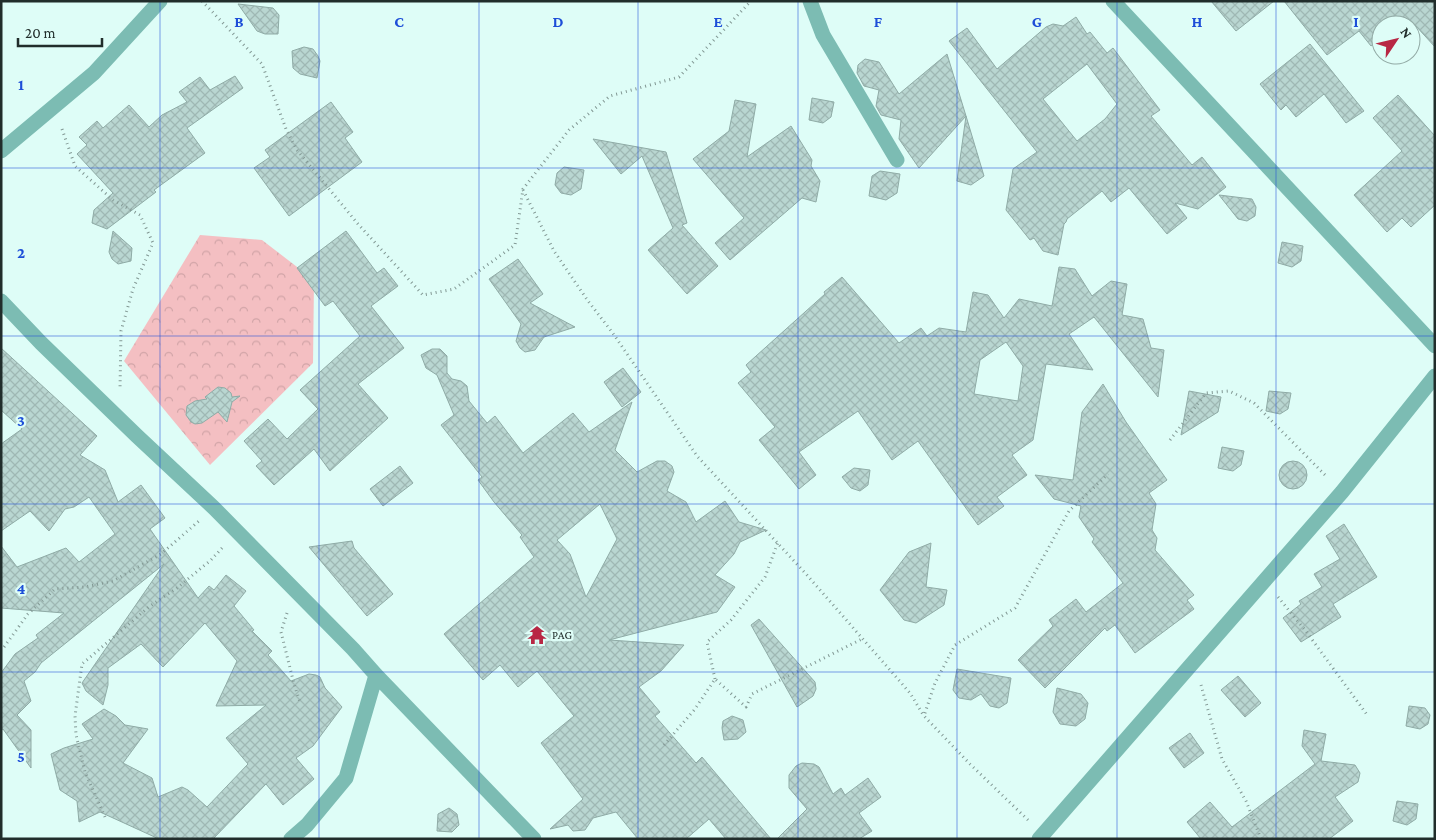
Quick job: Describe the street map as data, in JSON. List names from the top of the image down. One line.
{"places":{"temple":["PAG"]},"scale_bar":"20 m","north":"top right","grid":{"columns":["B","C","D","E","F","G","H","I"],"rows":["1","2","3","4","5"]}}
